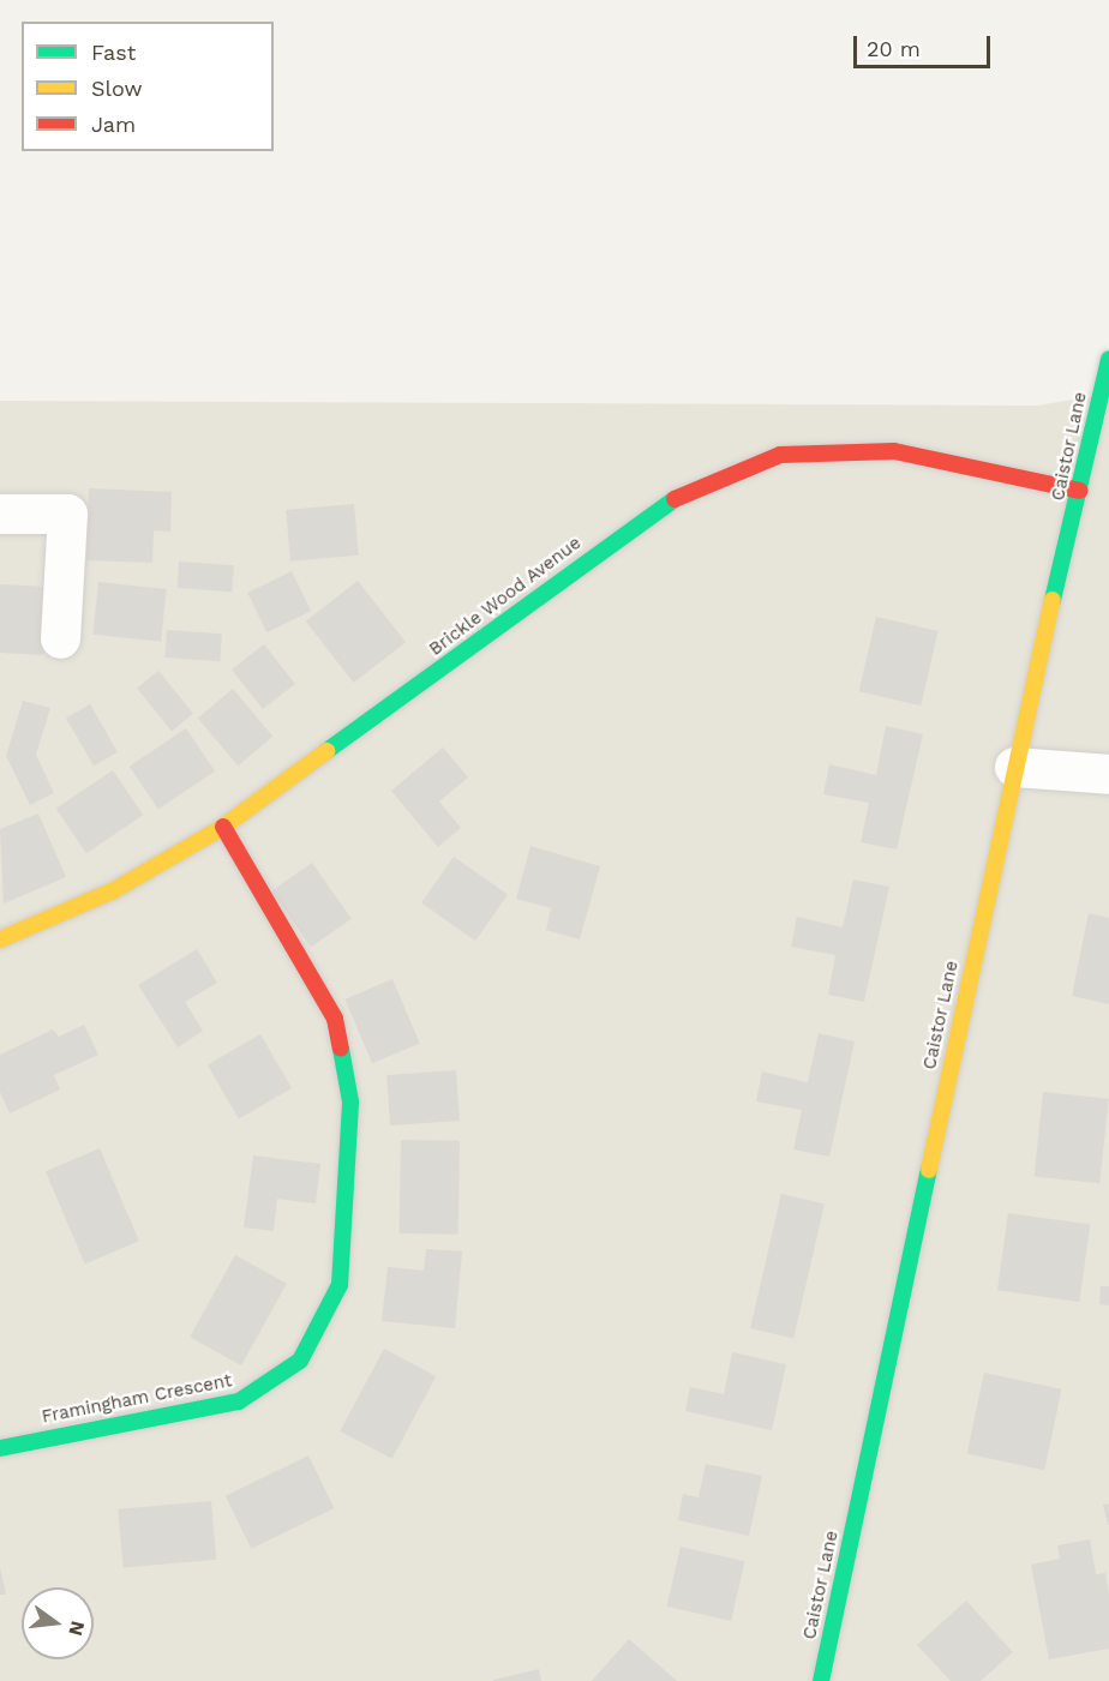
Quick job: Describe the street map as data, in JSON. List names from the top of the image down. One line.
{"streets":{"street":["Caistor Lane","Brickle Wood Avenue","Framingham Crescent"]},"crossings":[["Caistor Lane","Brickle Wood Avenue"],["Brickle Wood Avenue","Framingham Crescent"]],"legend":["Fast","Slow","Jam"],"scale_bar":"20 m","north":"right"}
